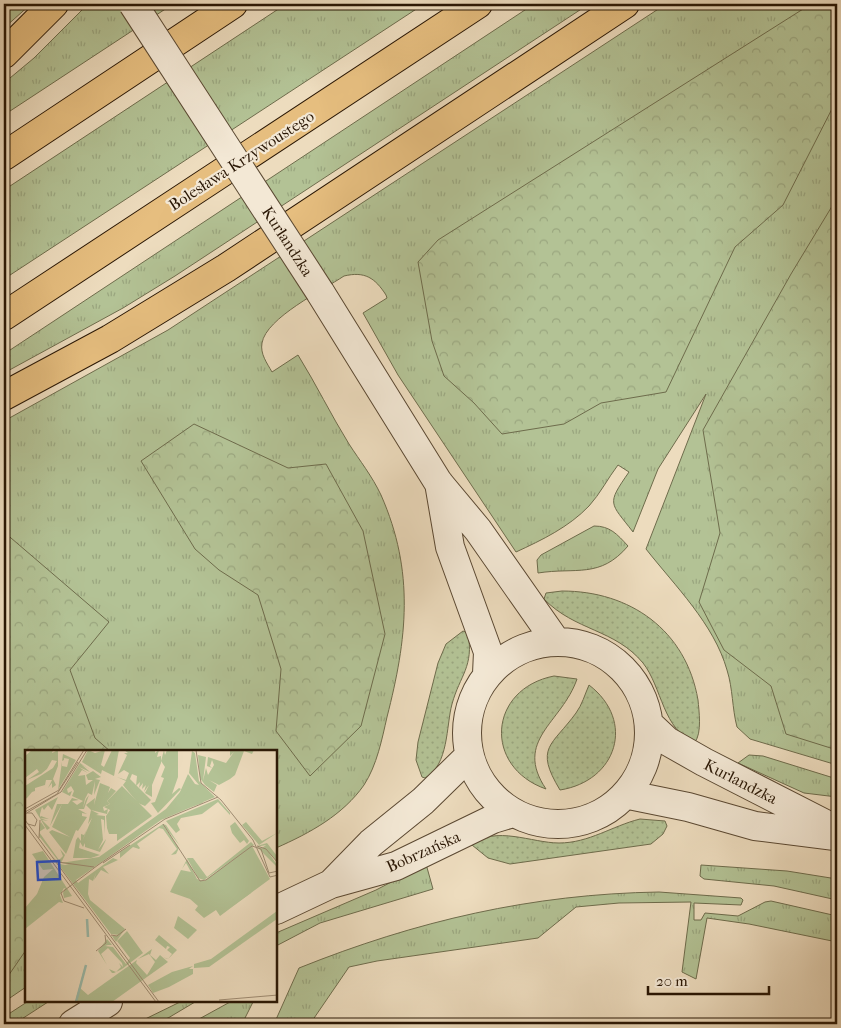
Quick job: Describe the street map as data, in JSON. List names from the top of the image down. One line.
{"streets":{"main road":["Bolesława Krzywoustego"],"street":["Kurlandzka","Bobrzańska"]},"scale_bar":"20 m"}
